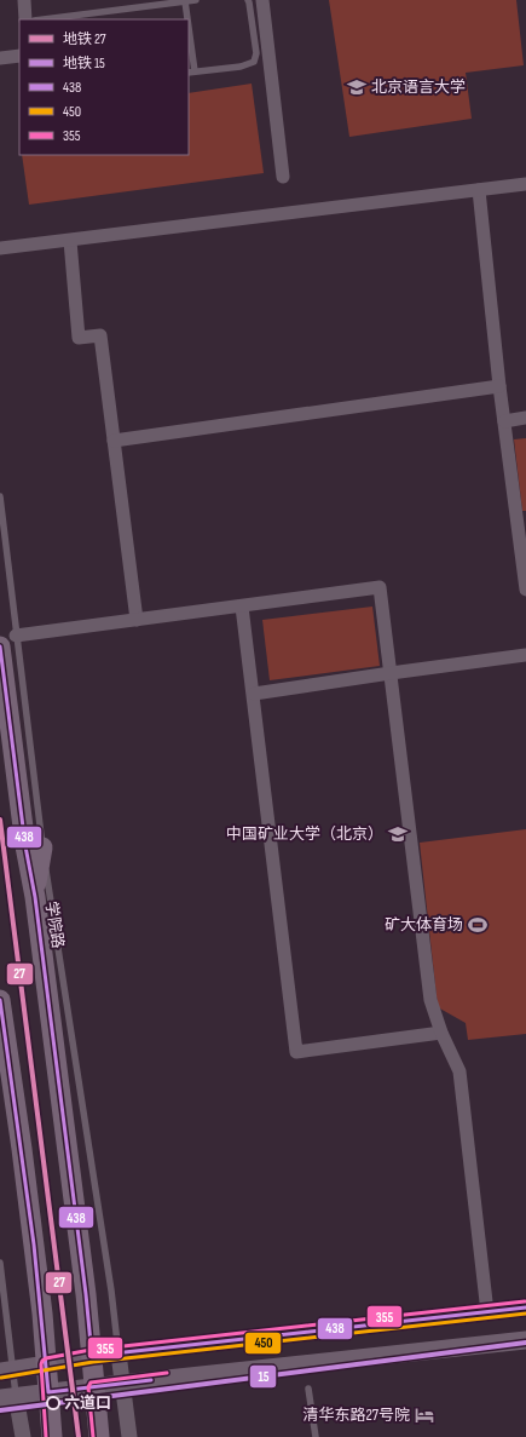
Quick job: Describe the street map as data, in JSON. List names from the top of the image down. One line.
{"streets":{"main road":["学院路"]},"places":{"school or university":["北京语言大学","中国矿业大学（北京）"],"sports":["矿大体育场"],"other":["六道口"],"hotel":["清华东路27号院"]},"lines":["transit line 438","metro line 27","transit line 355","transit line 450","metro line 15"],"legend":["地铁 27","地铁 15","438","450","355"]}
